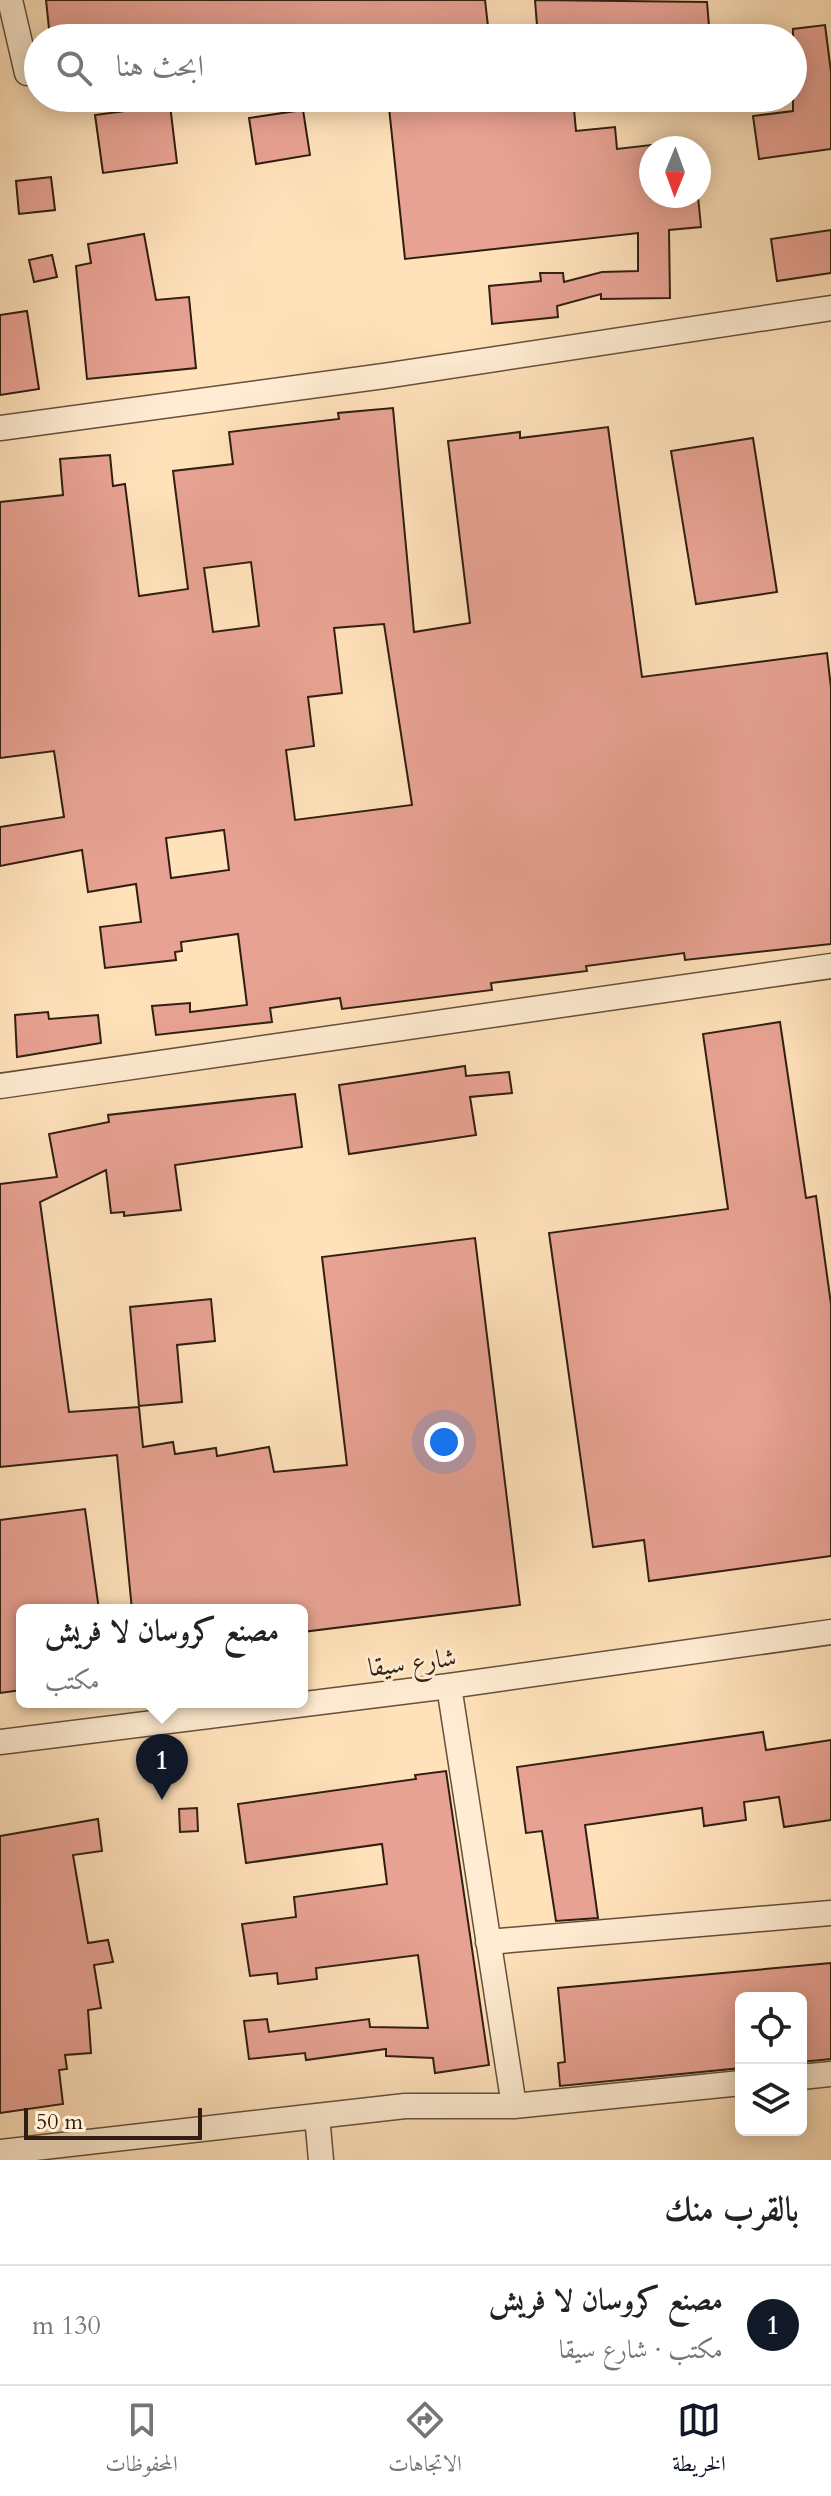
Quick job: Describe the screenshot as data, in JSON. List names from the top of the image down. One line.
{"streets":{"street":["شارع سيقا"]},"scale_bar":"50 m","north":"bottom","page":{"search":"ابحث هنا","popup":["مصنع كروسان لا فريش","مكتب"],"pins":"1","scale":"50 m","heading":"بالقرب منك","list":[{"mark":"1","name":"مصنع كروسان لا فريش","note":"مكتب · شارع سيقا","value":"130 m"}],"nav":["الخريطة","الاتجاهات","المحفوظات"]}}
